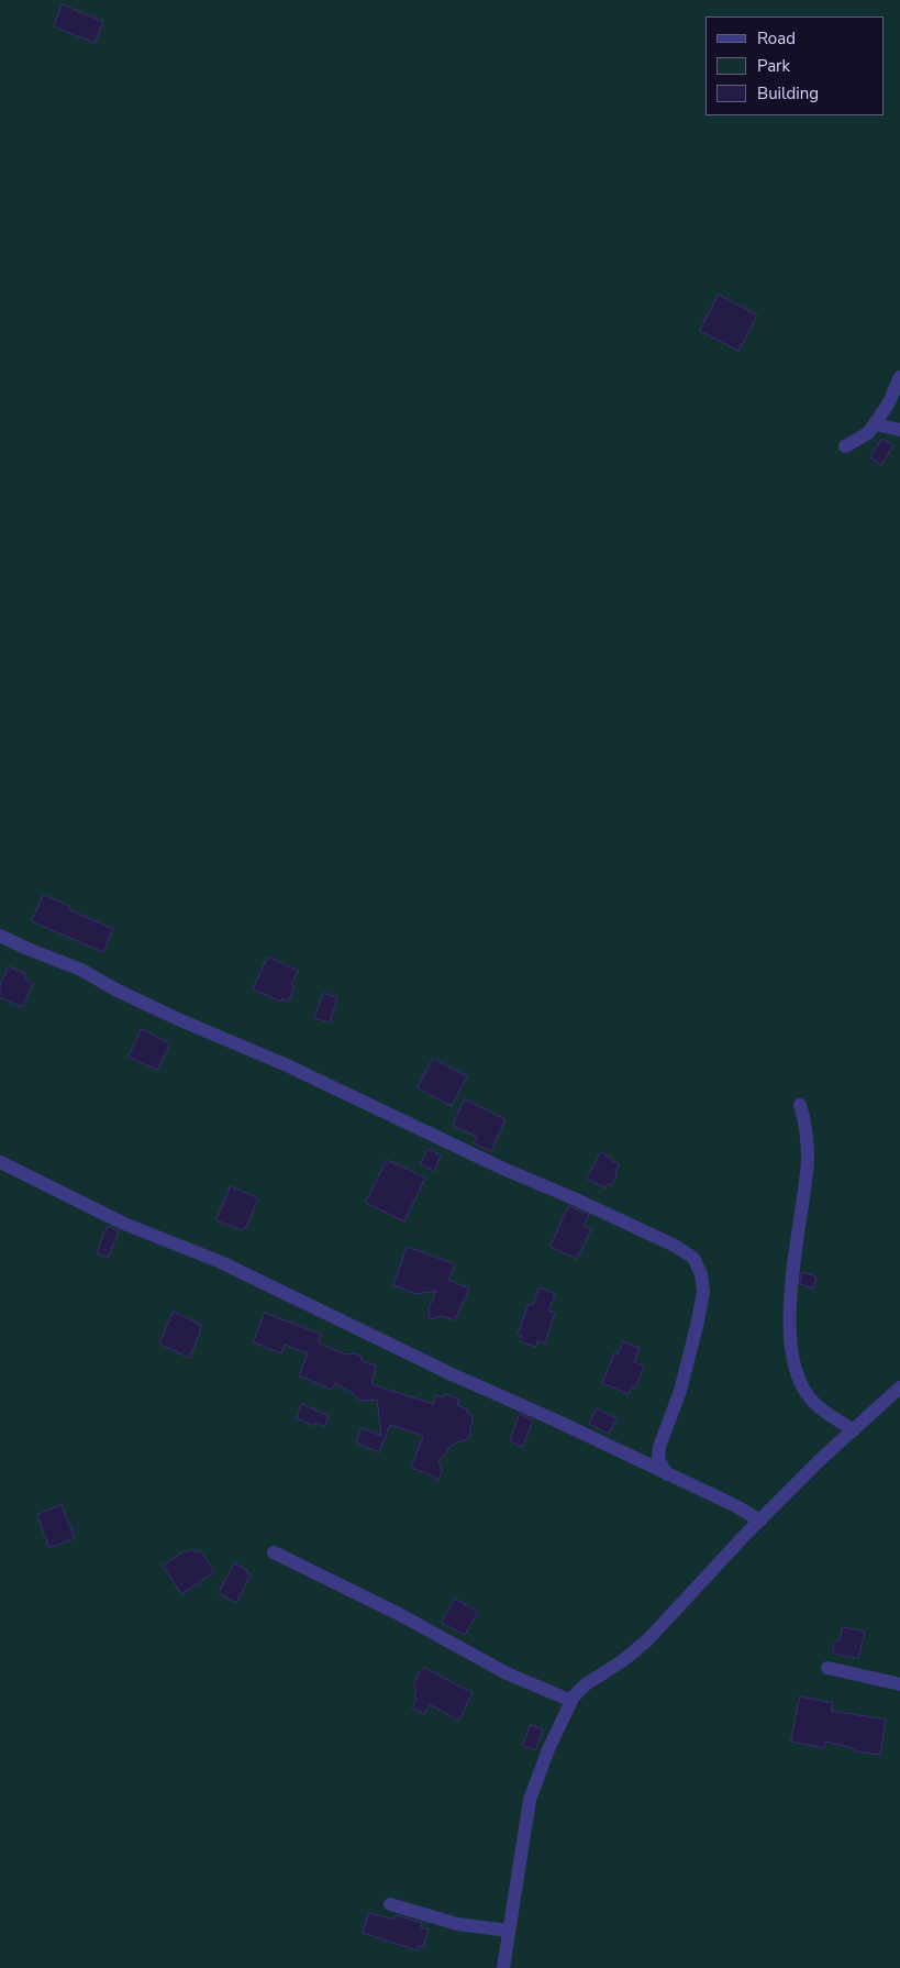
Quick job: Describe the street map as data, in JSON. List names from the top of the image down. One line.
{"legend":["Road","Park","Building"]}
